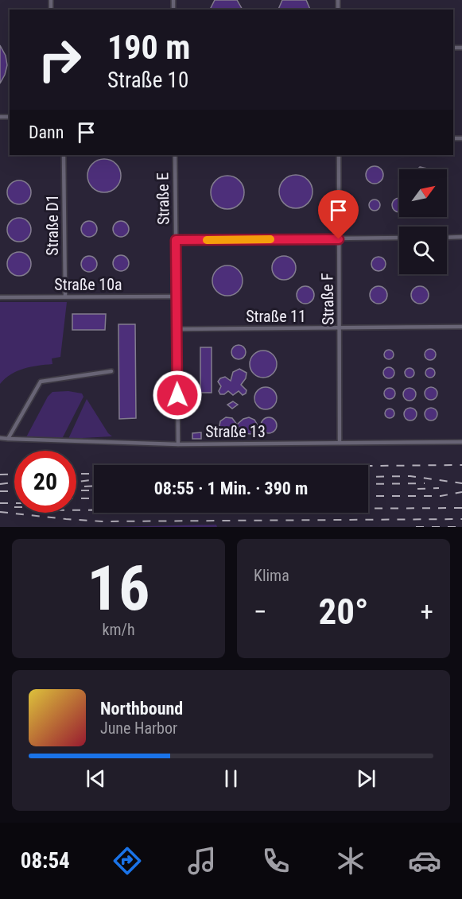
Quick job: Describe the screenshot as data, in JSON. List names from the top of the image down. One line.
{"streets":{"lane":["Straße E","Straße D1","Straße 10a","Straße F","Straße 11","Straße 13"]},"crossings":[["Straße E","Straße 10a"],["Straße E","Straße 11"],["Straße E","Straße 13"],["Straße D1","Straße 10a"],["Straße F","Straße 11"],["Straße F","Straße 13"]],"north":"top right","page":{"turn":["190 m","Straße 10"],"then":"Dann","limit":"20","trip":"08:55 · 1 Min. · 390 m","tile":[["16","km/h"],"Klima"],"heat":["−","20°","+"],"song":["Northbound","June Harbor"],"tabs":"08:54"}}
